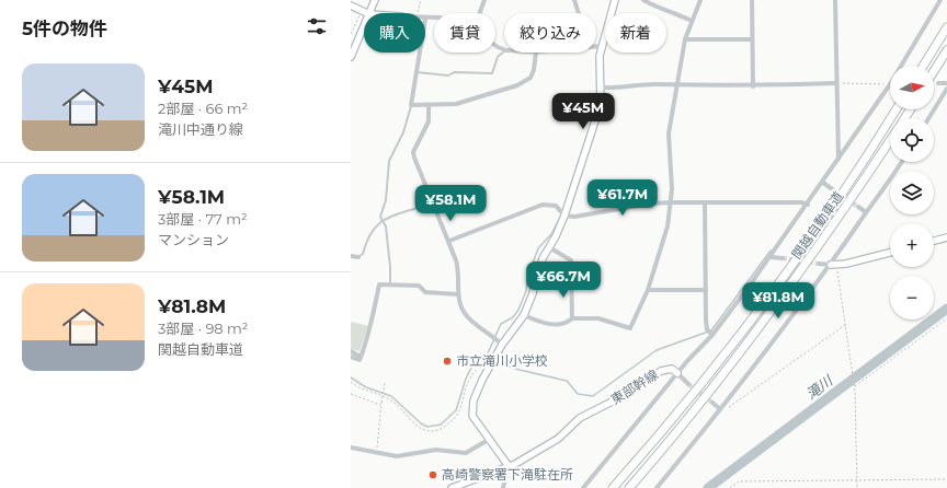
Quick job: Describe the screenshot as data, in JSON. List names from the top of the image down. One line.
{"streets":{"highway":["関越自動車道"],"street":["東部幹線"]},"water":["滝川"],"places":["市立滝川小学校","高崎警察署下滝駐在所"],"north":"right","page":{"heading":"5件の物件","chip":["購入","賃貸","絞り込み","新着"],"list":[{"name":"¥45M","note":"2部屋 · 66 m² · 滝川中通り線"},{"name":"¥58.1M","note":"3部屋 · 77 m² · マンション"},{"name":"¥81.8M","note":"3部屋 · 98 m² · 関越自動車道"}],"map_buttons":["+","−"],"price":["¥45M","¥61.7M","¥58.1M","¥66.7M","¥81.8M"]}}
